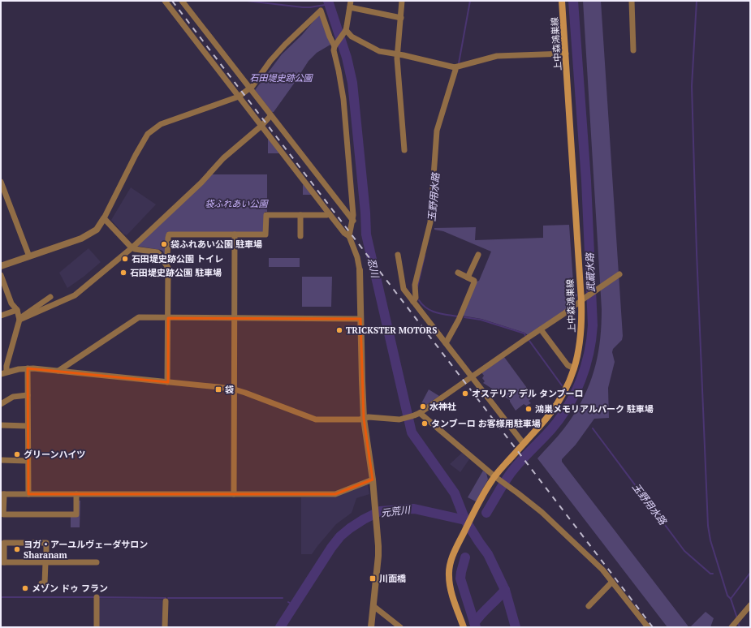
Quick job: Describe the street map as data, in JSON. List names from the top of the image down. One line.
{"streets":{"main road":["上中森鴻巣線"]},"water":["玉野用水路","忍川","武蔵水路","元荒川"],"parks":["石田堤史跡公園","袋ふれあい公園"],"places":{"other":["袋ふれあい公園 駐車場","石田堤史跡公園 トイレ","石田堤史跡公園 駐車場","TRICKSTER MOTORS","オステリア デル タンブーロ","水神社","鴻巣メモリアルパーク 駐車場","タンブーロ お客様用駐車場","グリーンハイツ","ヨガ・アーユルヴェーダサロン Sharanam","メゾン ドゥ フラン"],"transit":["袋","川面橋"]}}
